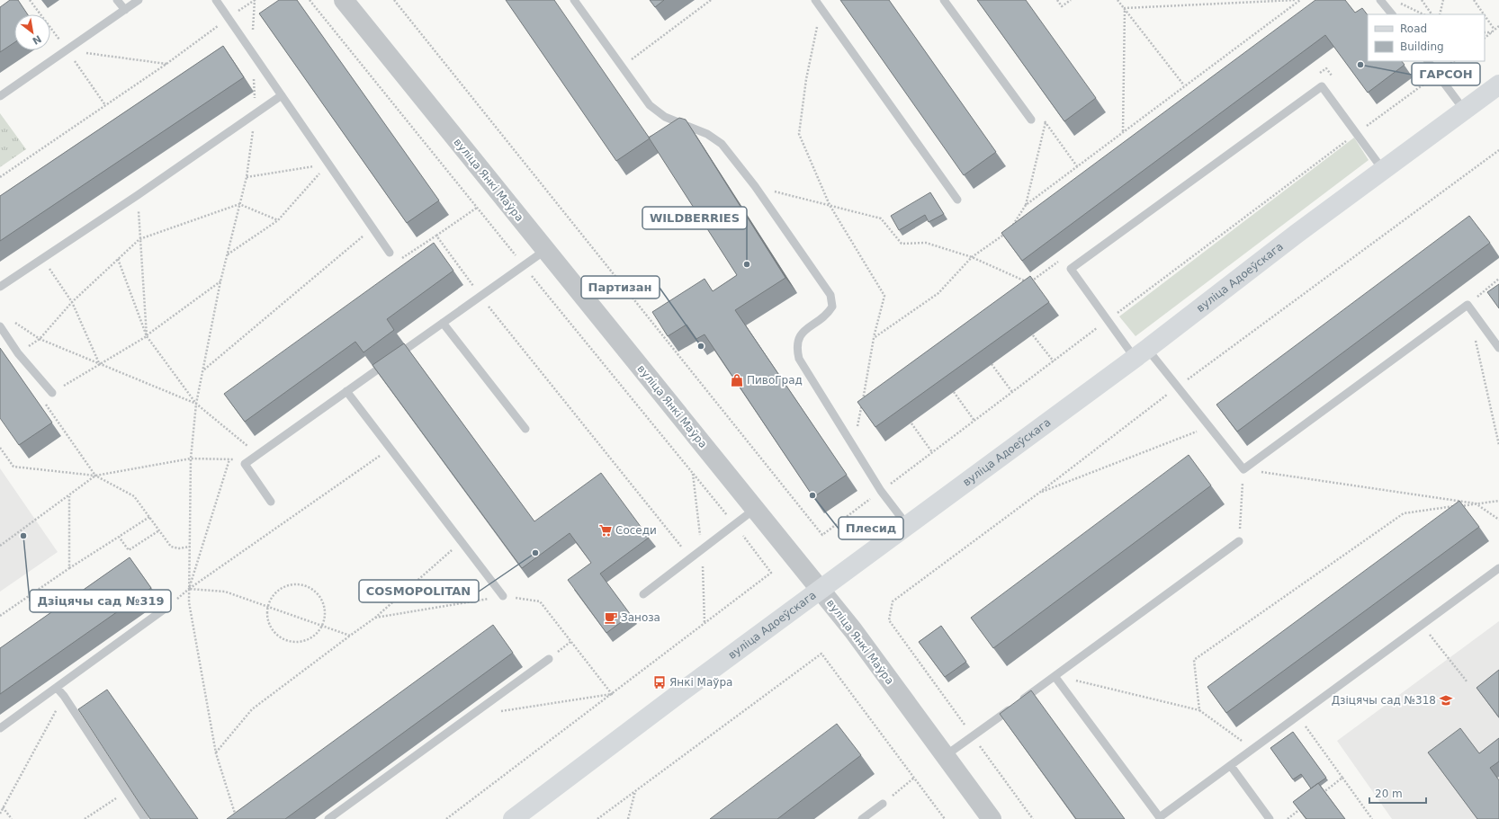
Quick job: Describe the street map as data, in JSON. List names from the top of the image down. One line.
{"streets":{"main road":["вуліца Адоеўскага"],"street":["вуліца Янкі Маўра"]},"crossings":[["вуліца Янкі Маўра","вуліца Адоеўскага"]],"places":{"other":["ГАРСОН","WILDBERRIES","Партизан","Плесид","Дзіцячы сад №319","COSMOPOLITAN"],"shop":["ПивоГрад"],"supermarket":["Соседи"],"cafe":["Заноза"],"bus stop":["Янкі Маўра"],"school or university":["Дзіцячы сад №318"]},"legend":["Road","Building"],"scale_bar":"20 m","north":"bottom right"}
